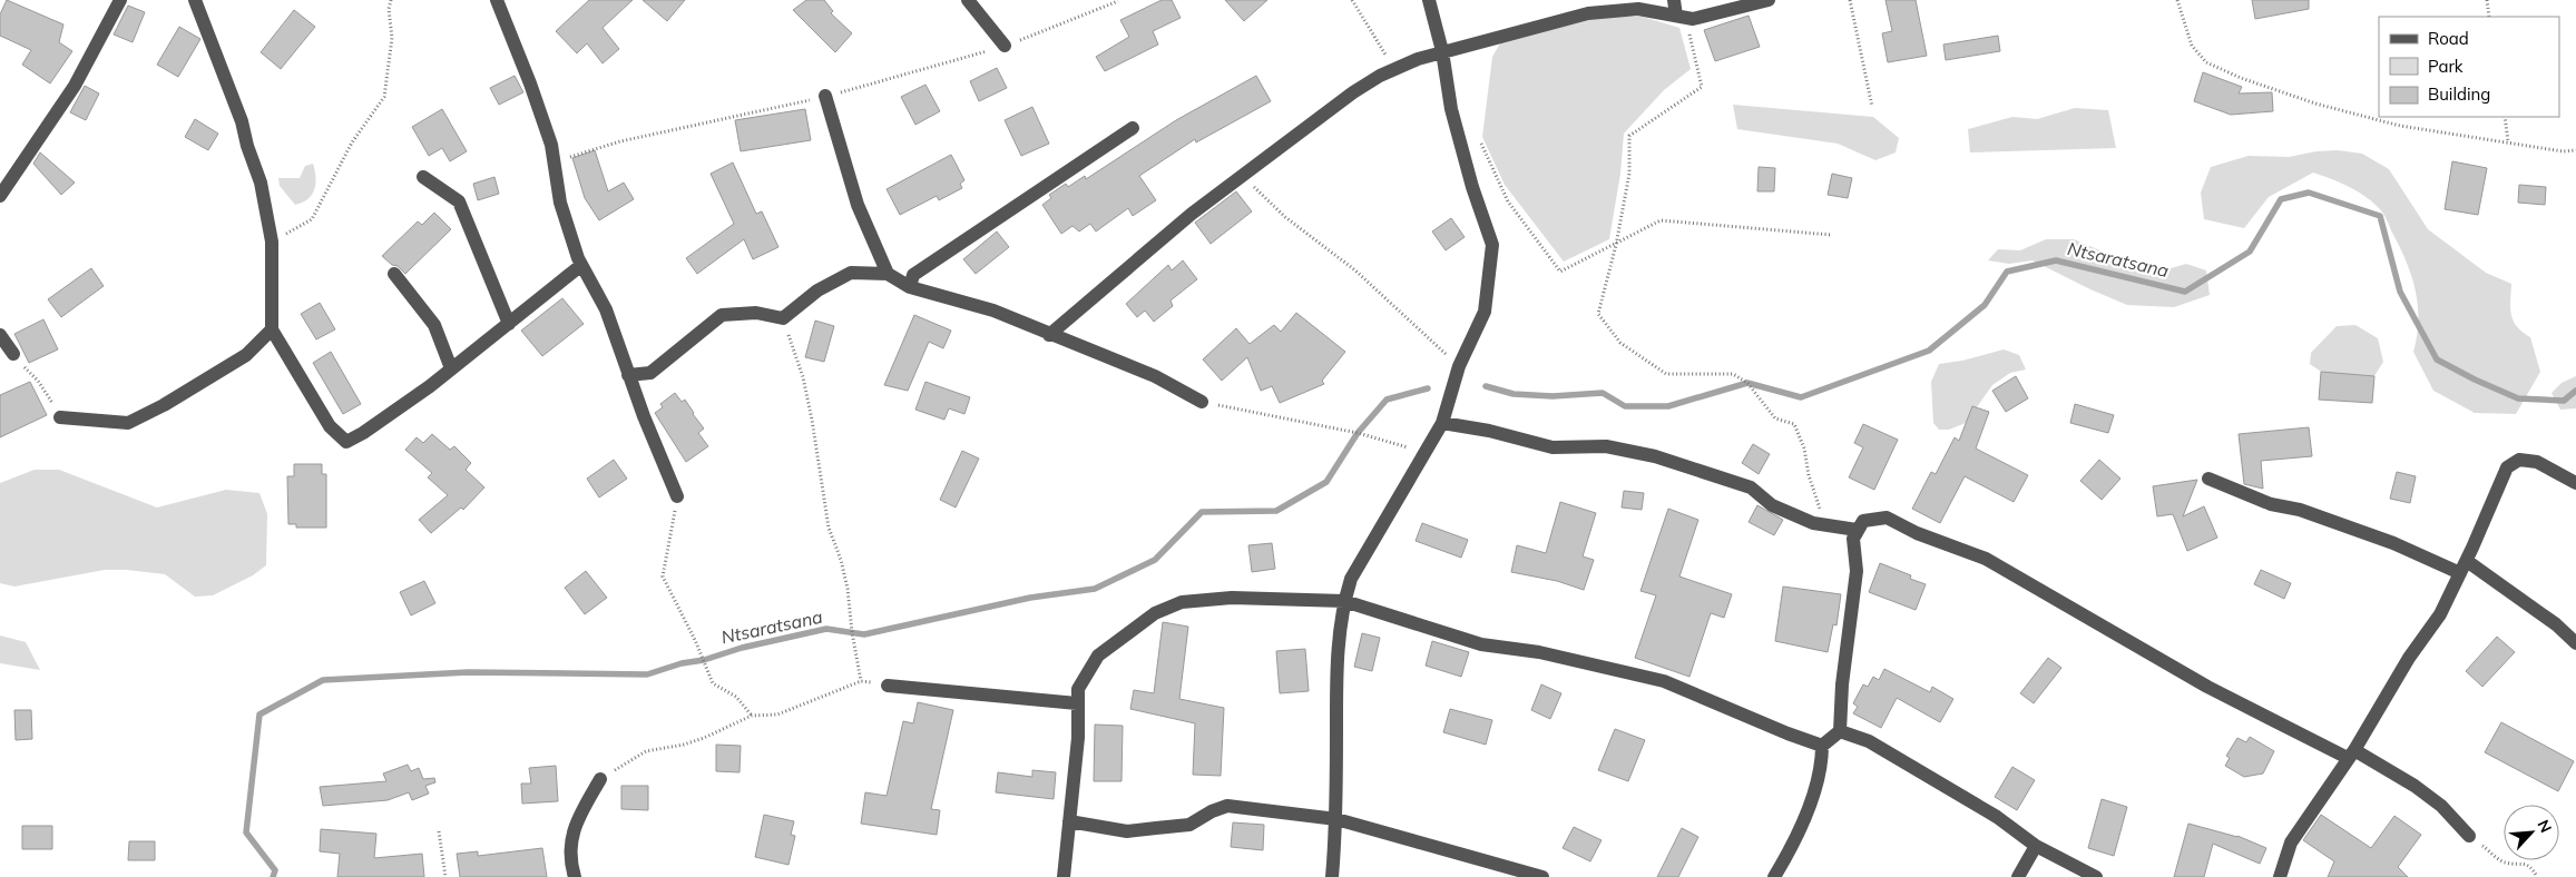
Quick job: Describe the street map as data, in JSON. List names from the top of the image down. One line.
{"water":["Ntsaratsana"],"legend":["Road","Park","Building"],"north":"top right"}
